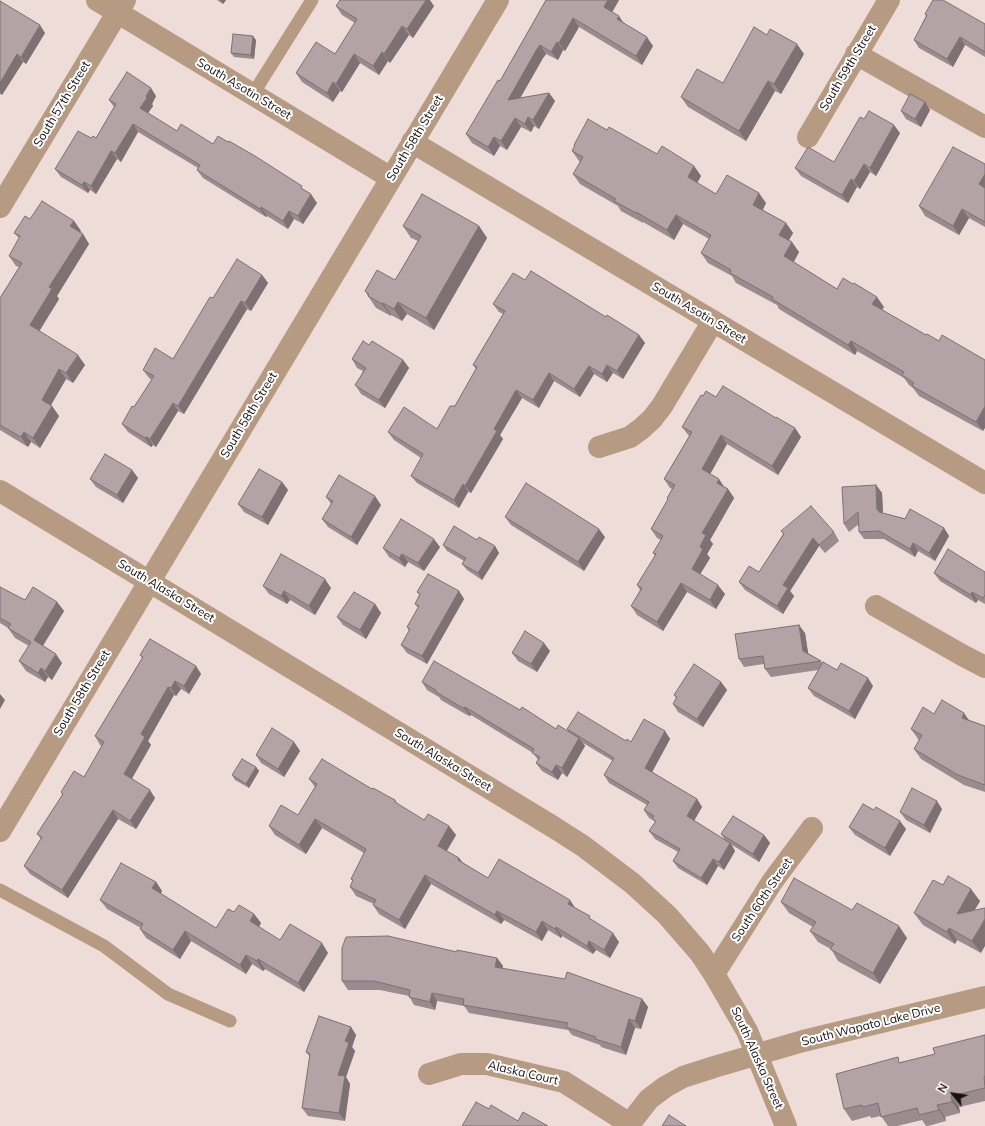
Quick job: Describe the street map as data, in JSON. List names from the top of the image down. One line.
{"streets":{"street":["South 59th Street","South Asotin Street","South 57th Street","South 58th Street","South Alaska Street","South 60th Street","South Wapato Lake Drive","Alaska Court"]},"crossings":[["South Asotin Street","South 57th Street"],["South Asotin Street","South 58th Street"],["South 58th Street","South Alaska Street"],["South Alaska Street","South 60th Street"],["South Alaska Street","South Wapato Lake Drive"]],"north":"top left"}
